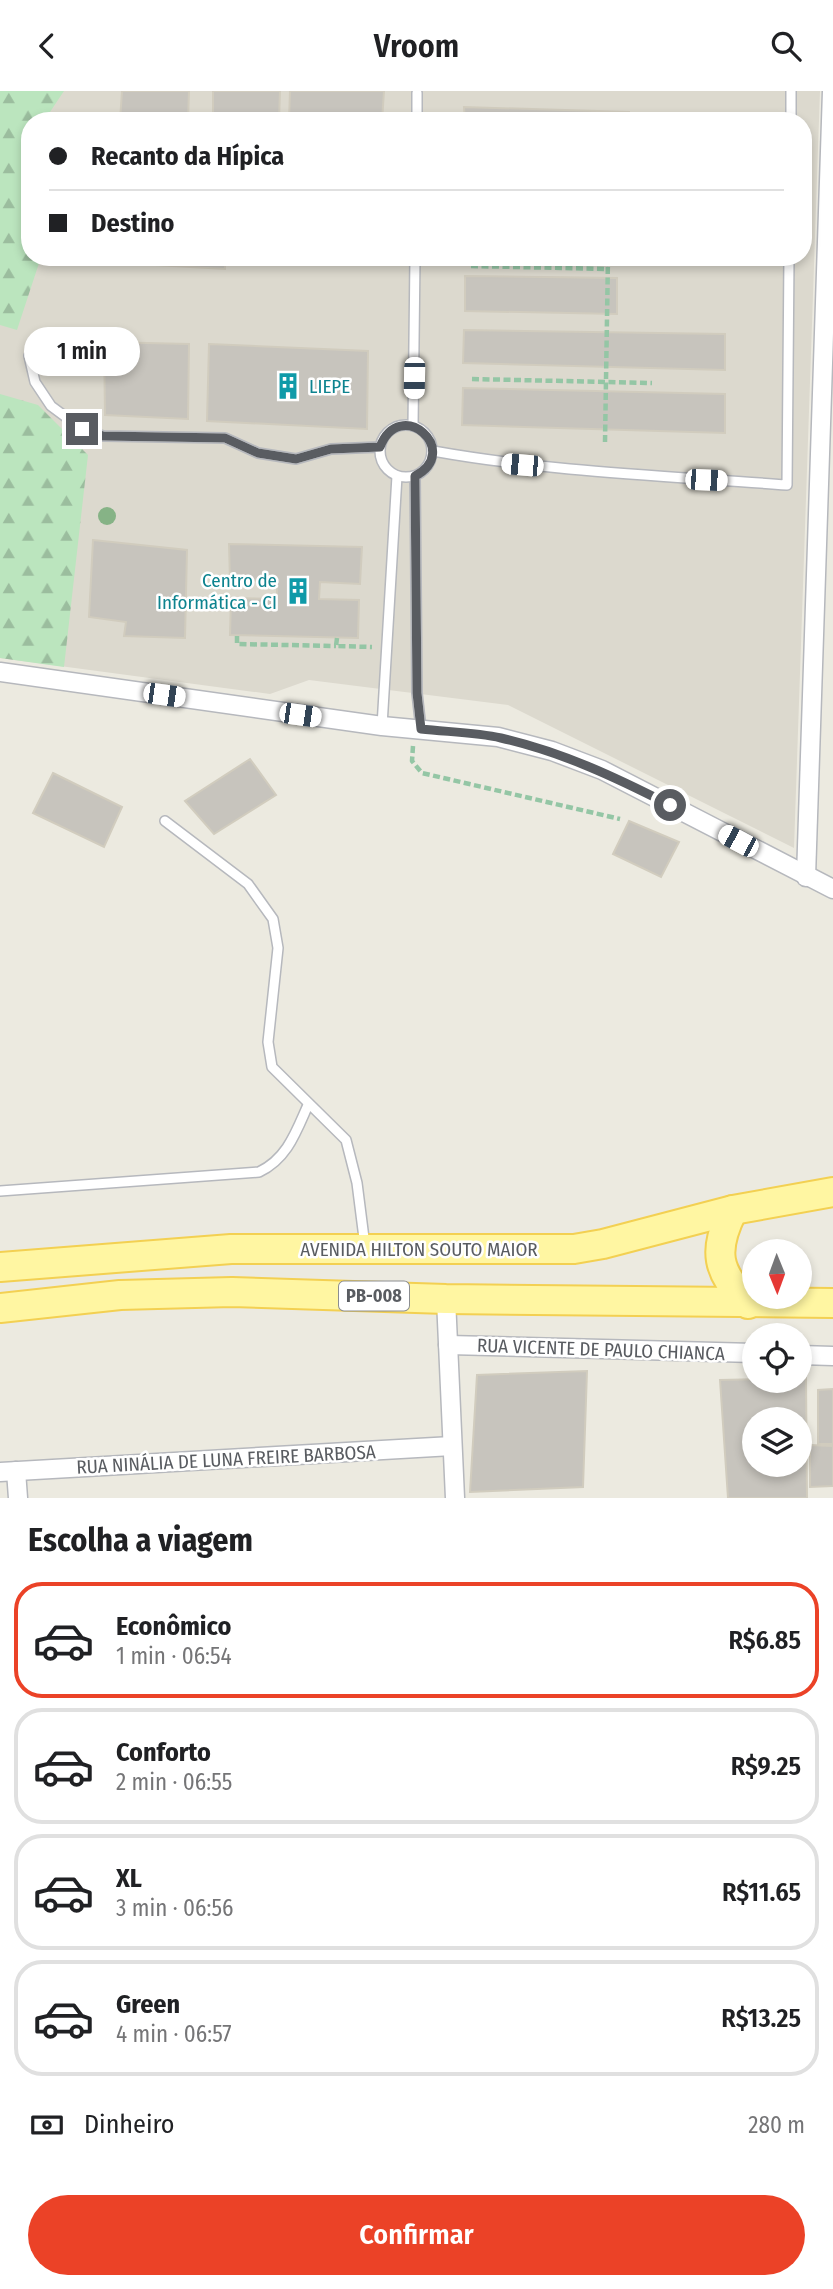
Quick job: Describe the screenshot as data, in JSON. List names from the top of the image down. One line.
{"streets":{"main road":["AVENIDA HILTON SOUTO MAIOR","PB-008"],"street":["RUA VICENTE DE PAULO CHIANCA","RUA NINÁLIA DE LUNA FREIRE BARBOSA"]},"places":{"building":["LIEPE","Centro de Informática - CI"]},"north":"bottom","page":{"header":"Vroom","banner":["Recanto da Hípica","Destino"],"bubble":"1 min","heading":"Escolha a viagem","list":[{"name":"Econômico","note":"1 min · 06:54","value":"R$6.85"},{"name":"Conforto","note":"2 min · 06:55","value":"R$9.25"},{"name":"XL","note":"3 min · 06:56","value":"R$11.65"},{"name":"Green","note":"4 min · 06:57","value":"R$13.25"}],"pay":["Dinheiro","280 m"],"buttons":"Confirmar"}}
